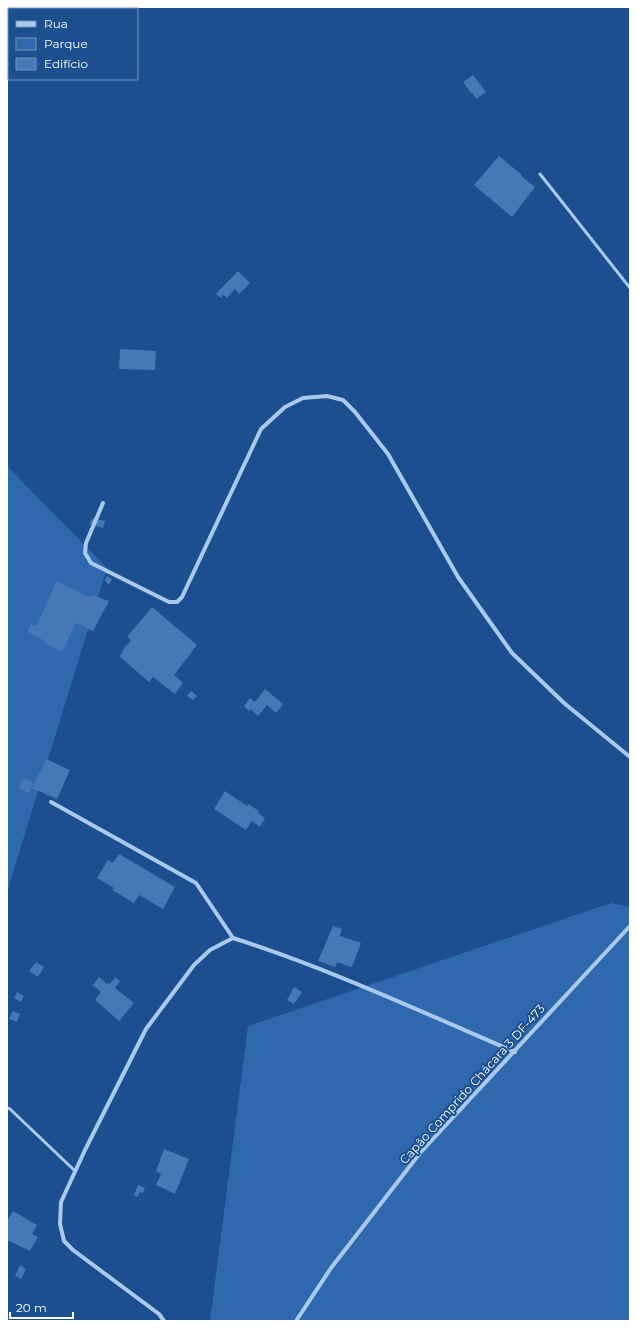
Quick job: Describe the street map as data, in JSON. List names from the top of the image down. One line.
{"streets":{"street":["Capão Comprido Chácara 3 DF-473"]},"legend":["Rua","Parque","Edifício"],"scale_bar":"20 m"}
